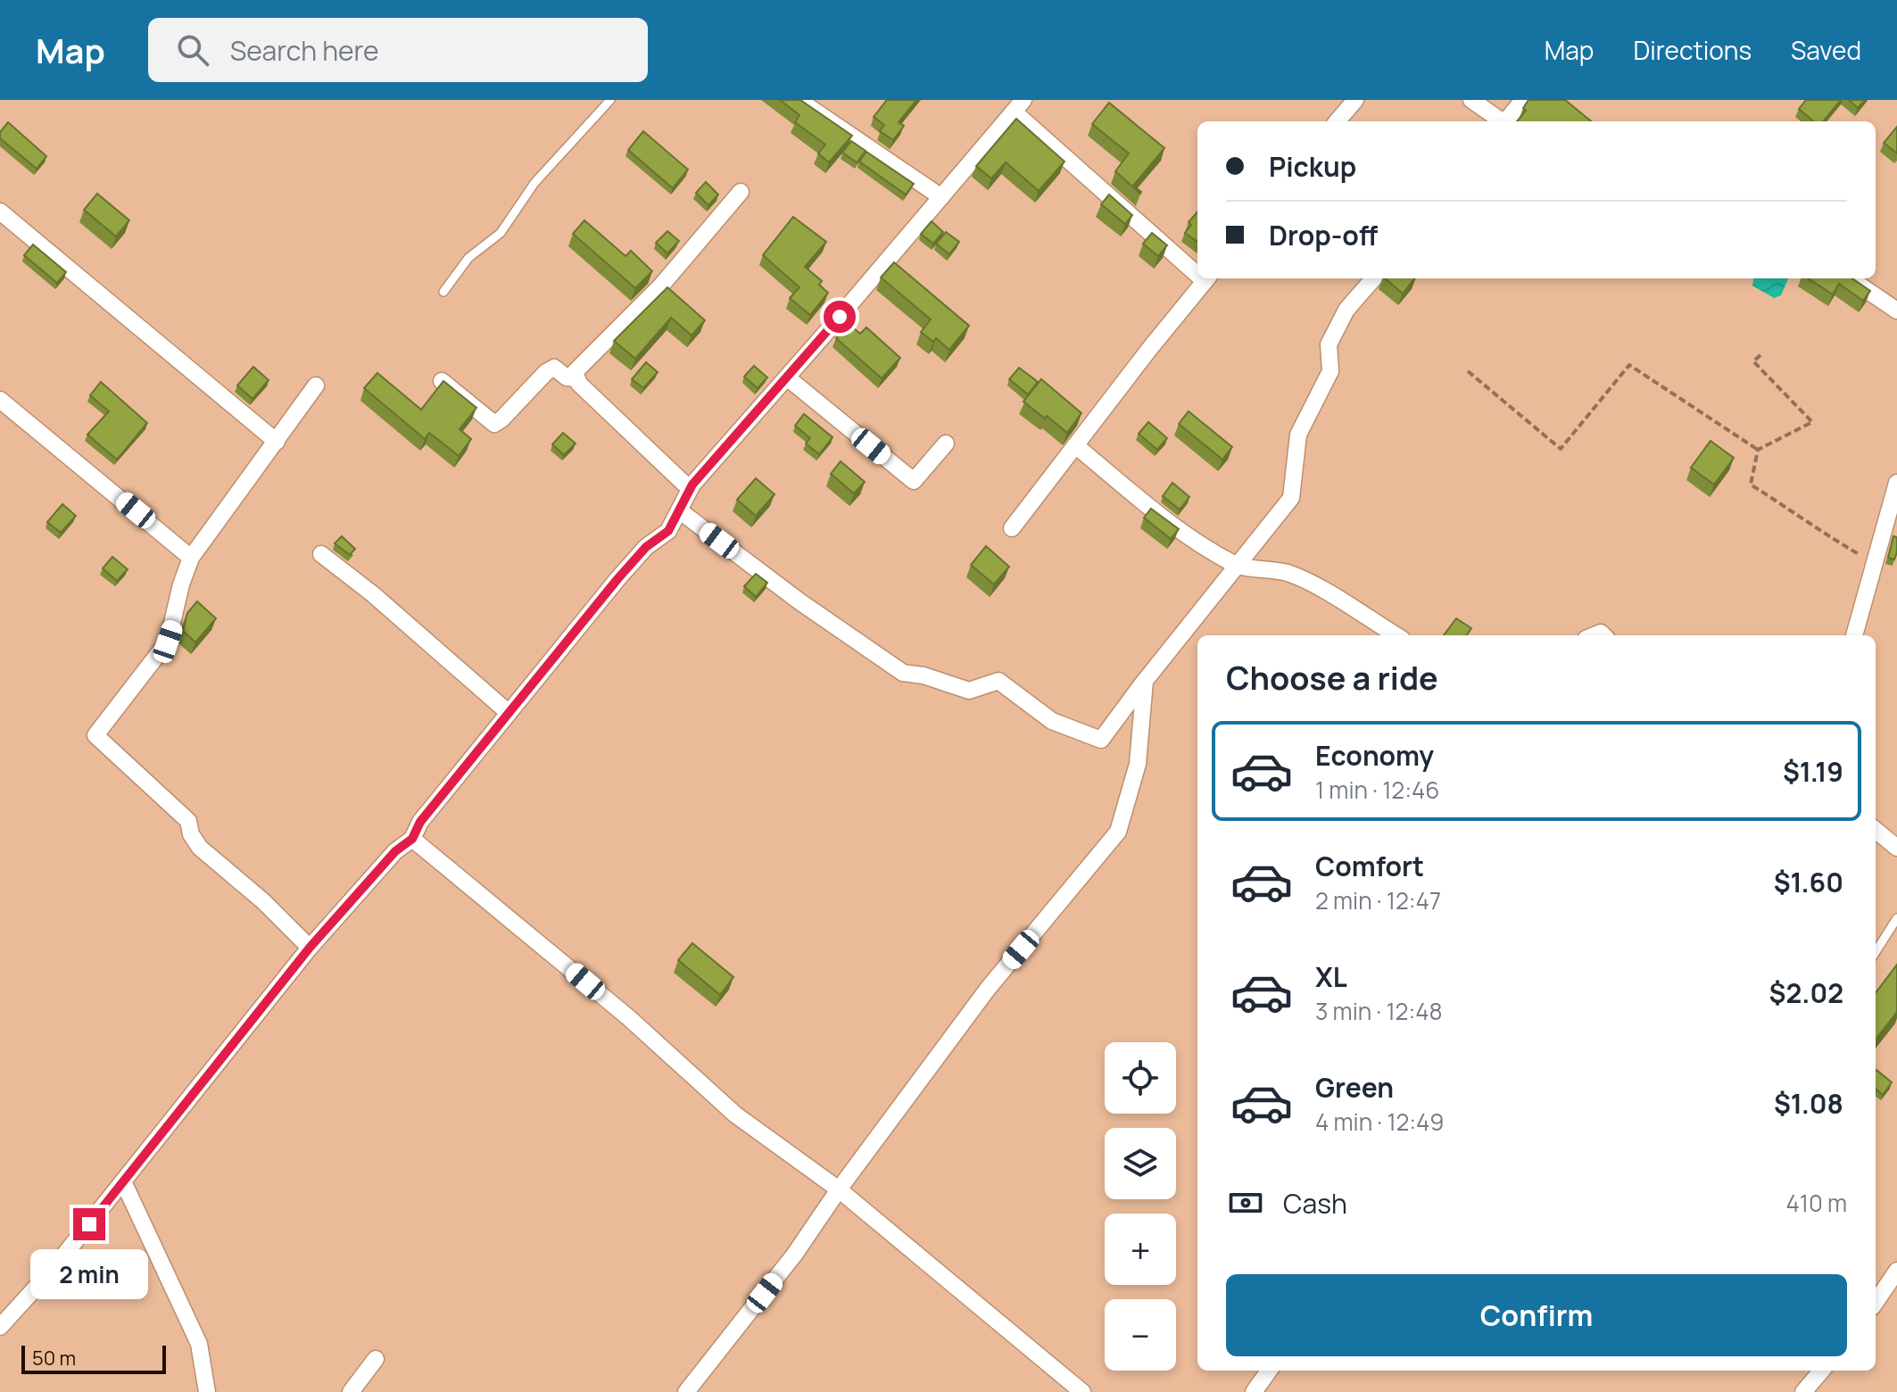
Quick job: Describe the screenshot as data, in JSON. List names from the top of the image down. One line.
{"scale_bar":"50 m","page":{"header":"Map","search":"Search here","nav":["Map","Directions","Saved"],"banner":["Pickup","Drop-off"],"heading":"Choose a ride","list":[{"name":"Economy","note":"1 min · 12:46","value":"$1.19"},{"name":"Comfort","note":"2 min · 12:47","value":"$1.60"},{"name":"XL","note":"3 min · 12:48","value":"$2.02"},{"name":"Green","note":"4 min · 12:49","value":"$1.08"}],"map_buttons":["+","−"],"pay":["Cash","410 m"],"bubble":"2 min","buttons":"Confirm","scale":"50 m"}}
